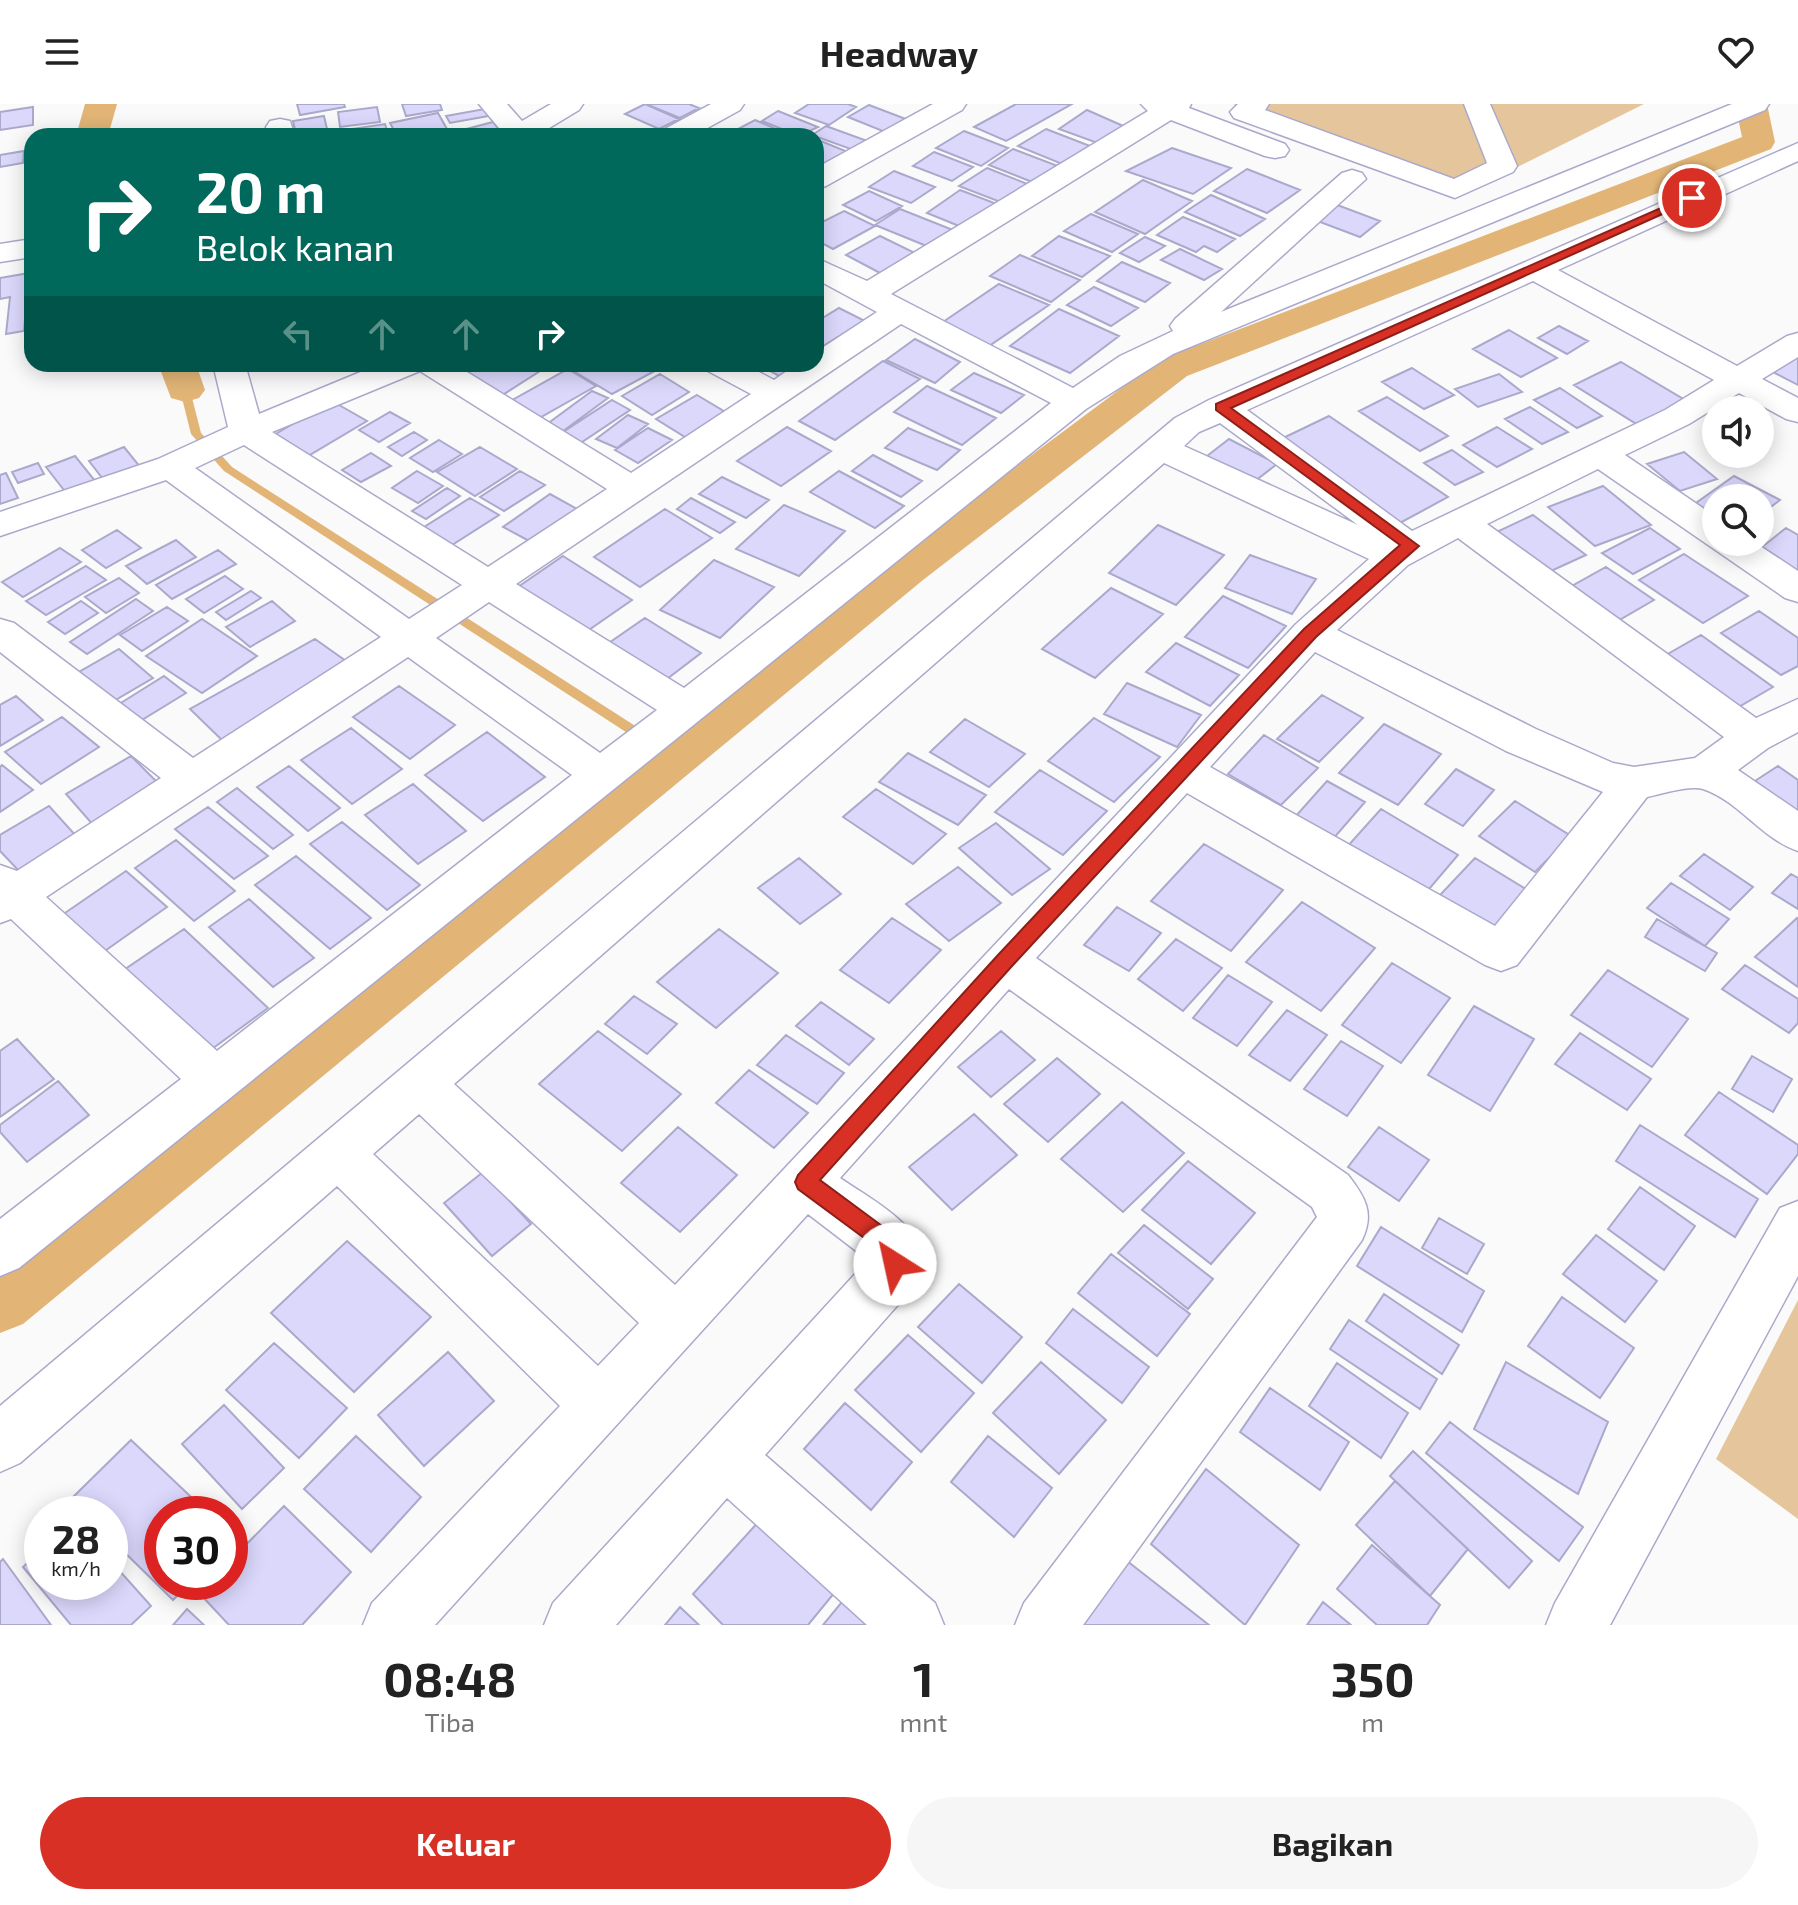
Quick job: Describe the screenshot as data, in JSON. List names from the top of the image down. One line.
{"page":{"header":"Headway","turn":["20 m","Belok kanan"],"speed":"28 km/h","limit":"30","eta":["08:48","Tiba","1","mnt","350","m"],"buttons":["Keluar","Bagikan"]}}
